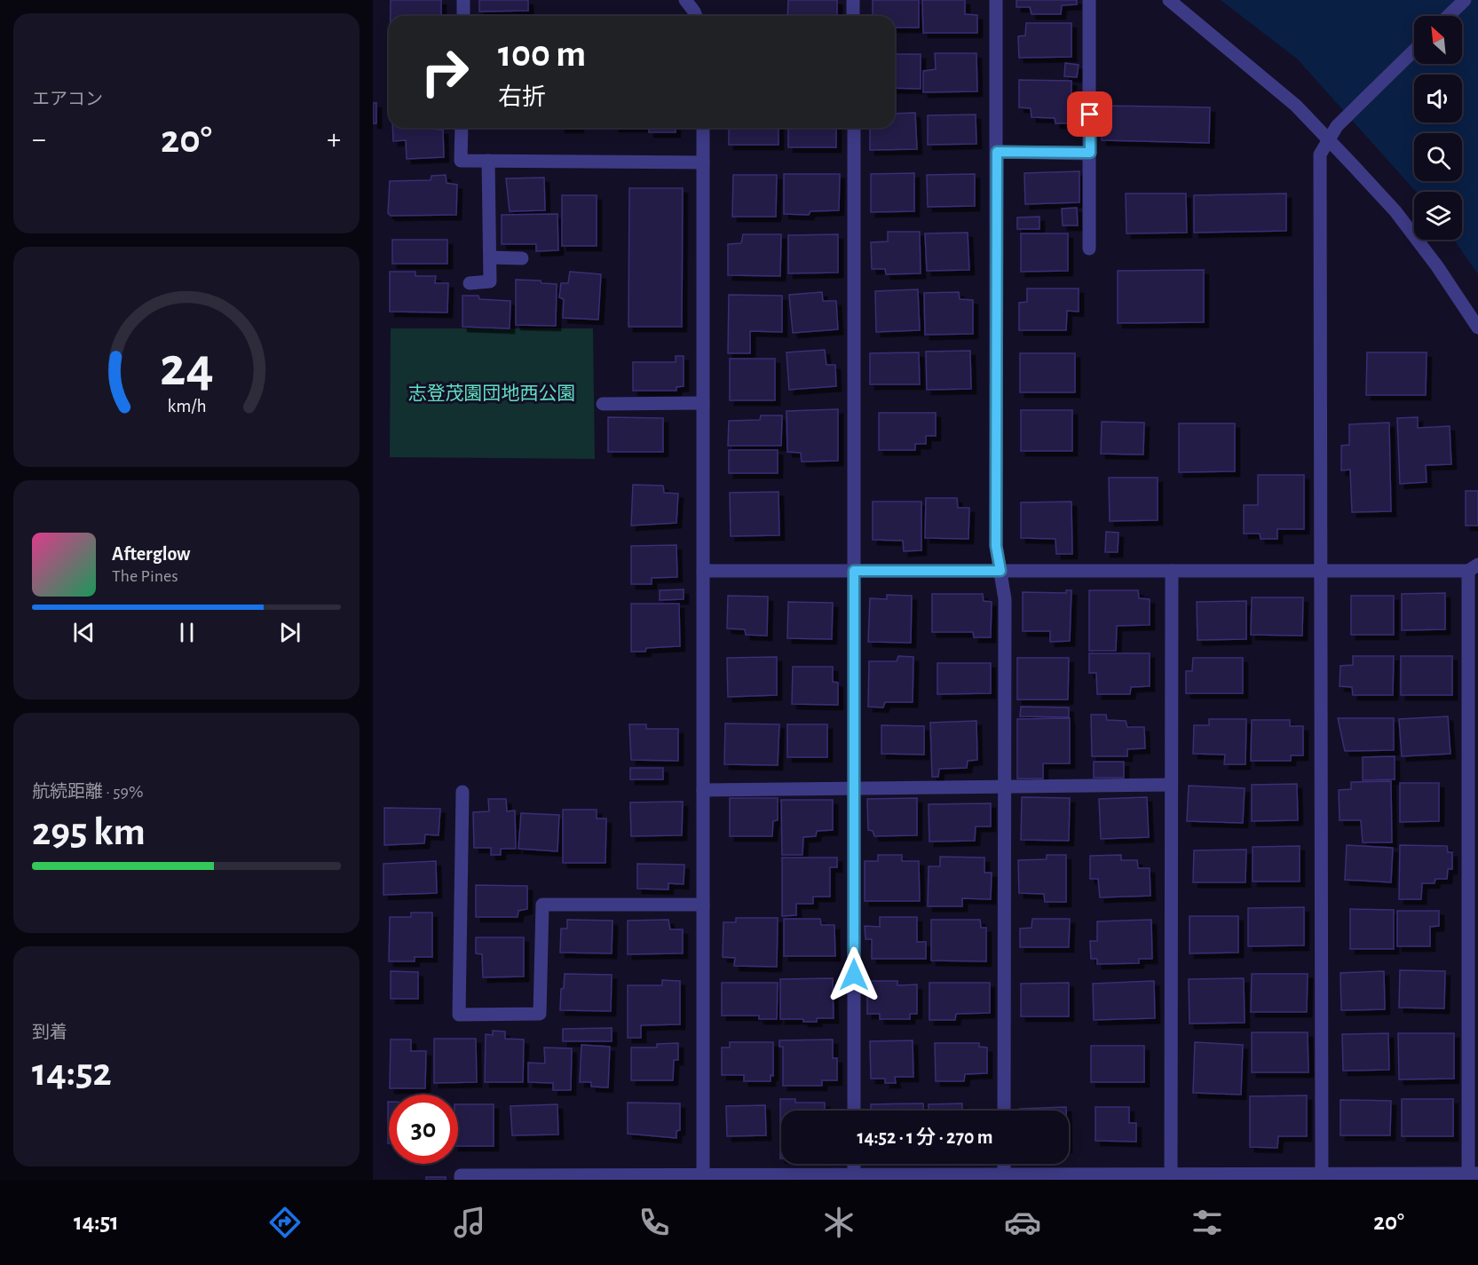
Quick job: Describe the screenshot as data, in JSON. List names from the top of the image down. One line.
{"parks":["志登茂園団地西公園"],"north":"top left","page":{"tile":["エアコン",["航続距離 · 59%","295 km"],["到着","14:52"]],"turn":["100 m","右折"],"heat":["−","20°","+"],"song":["Afterglow","The Pines"],"limit":"30","trip":"14:52 · 1 分 · 270 m","tabs":["14:51","20°"],"gauge":["24","km/h"]}}
